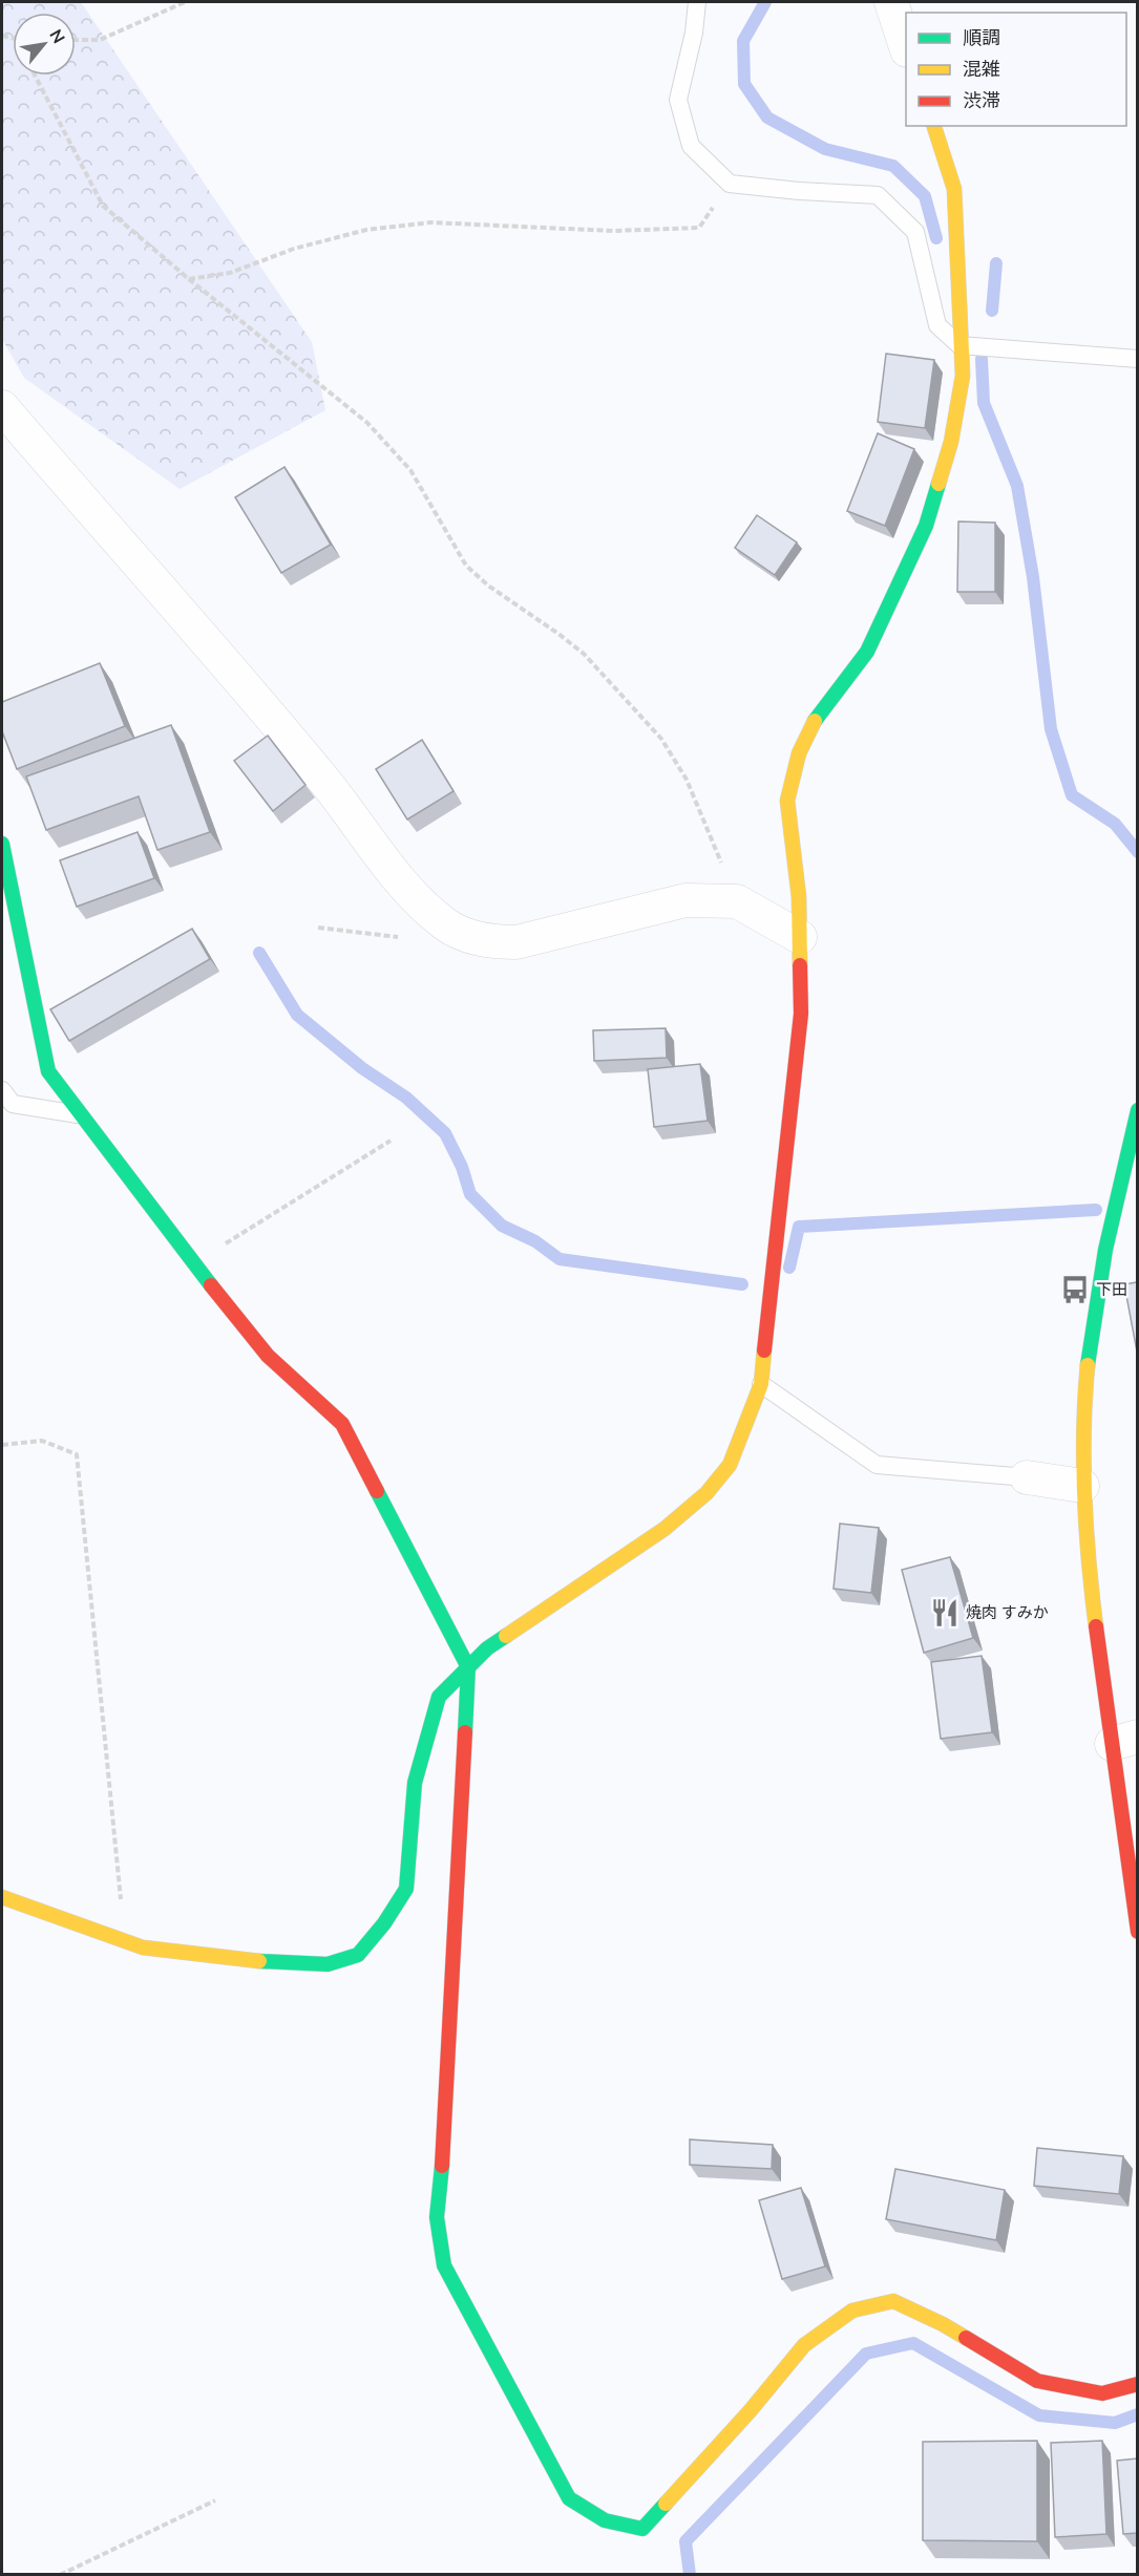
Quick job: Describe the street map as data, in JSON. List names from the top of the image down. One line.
{"places":{"bus stop":["下田"],"restaurant":["焼肉 すみか"]},"legend":["順調","混雑","渋滞"],"north":"top right"}
